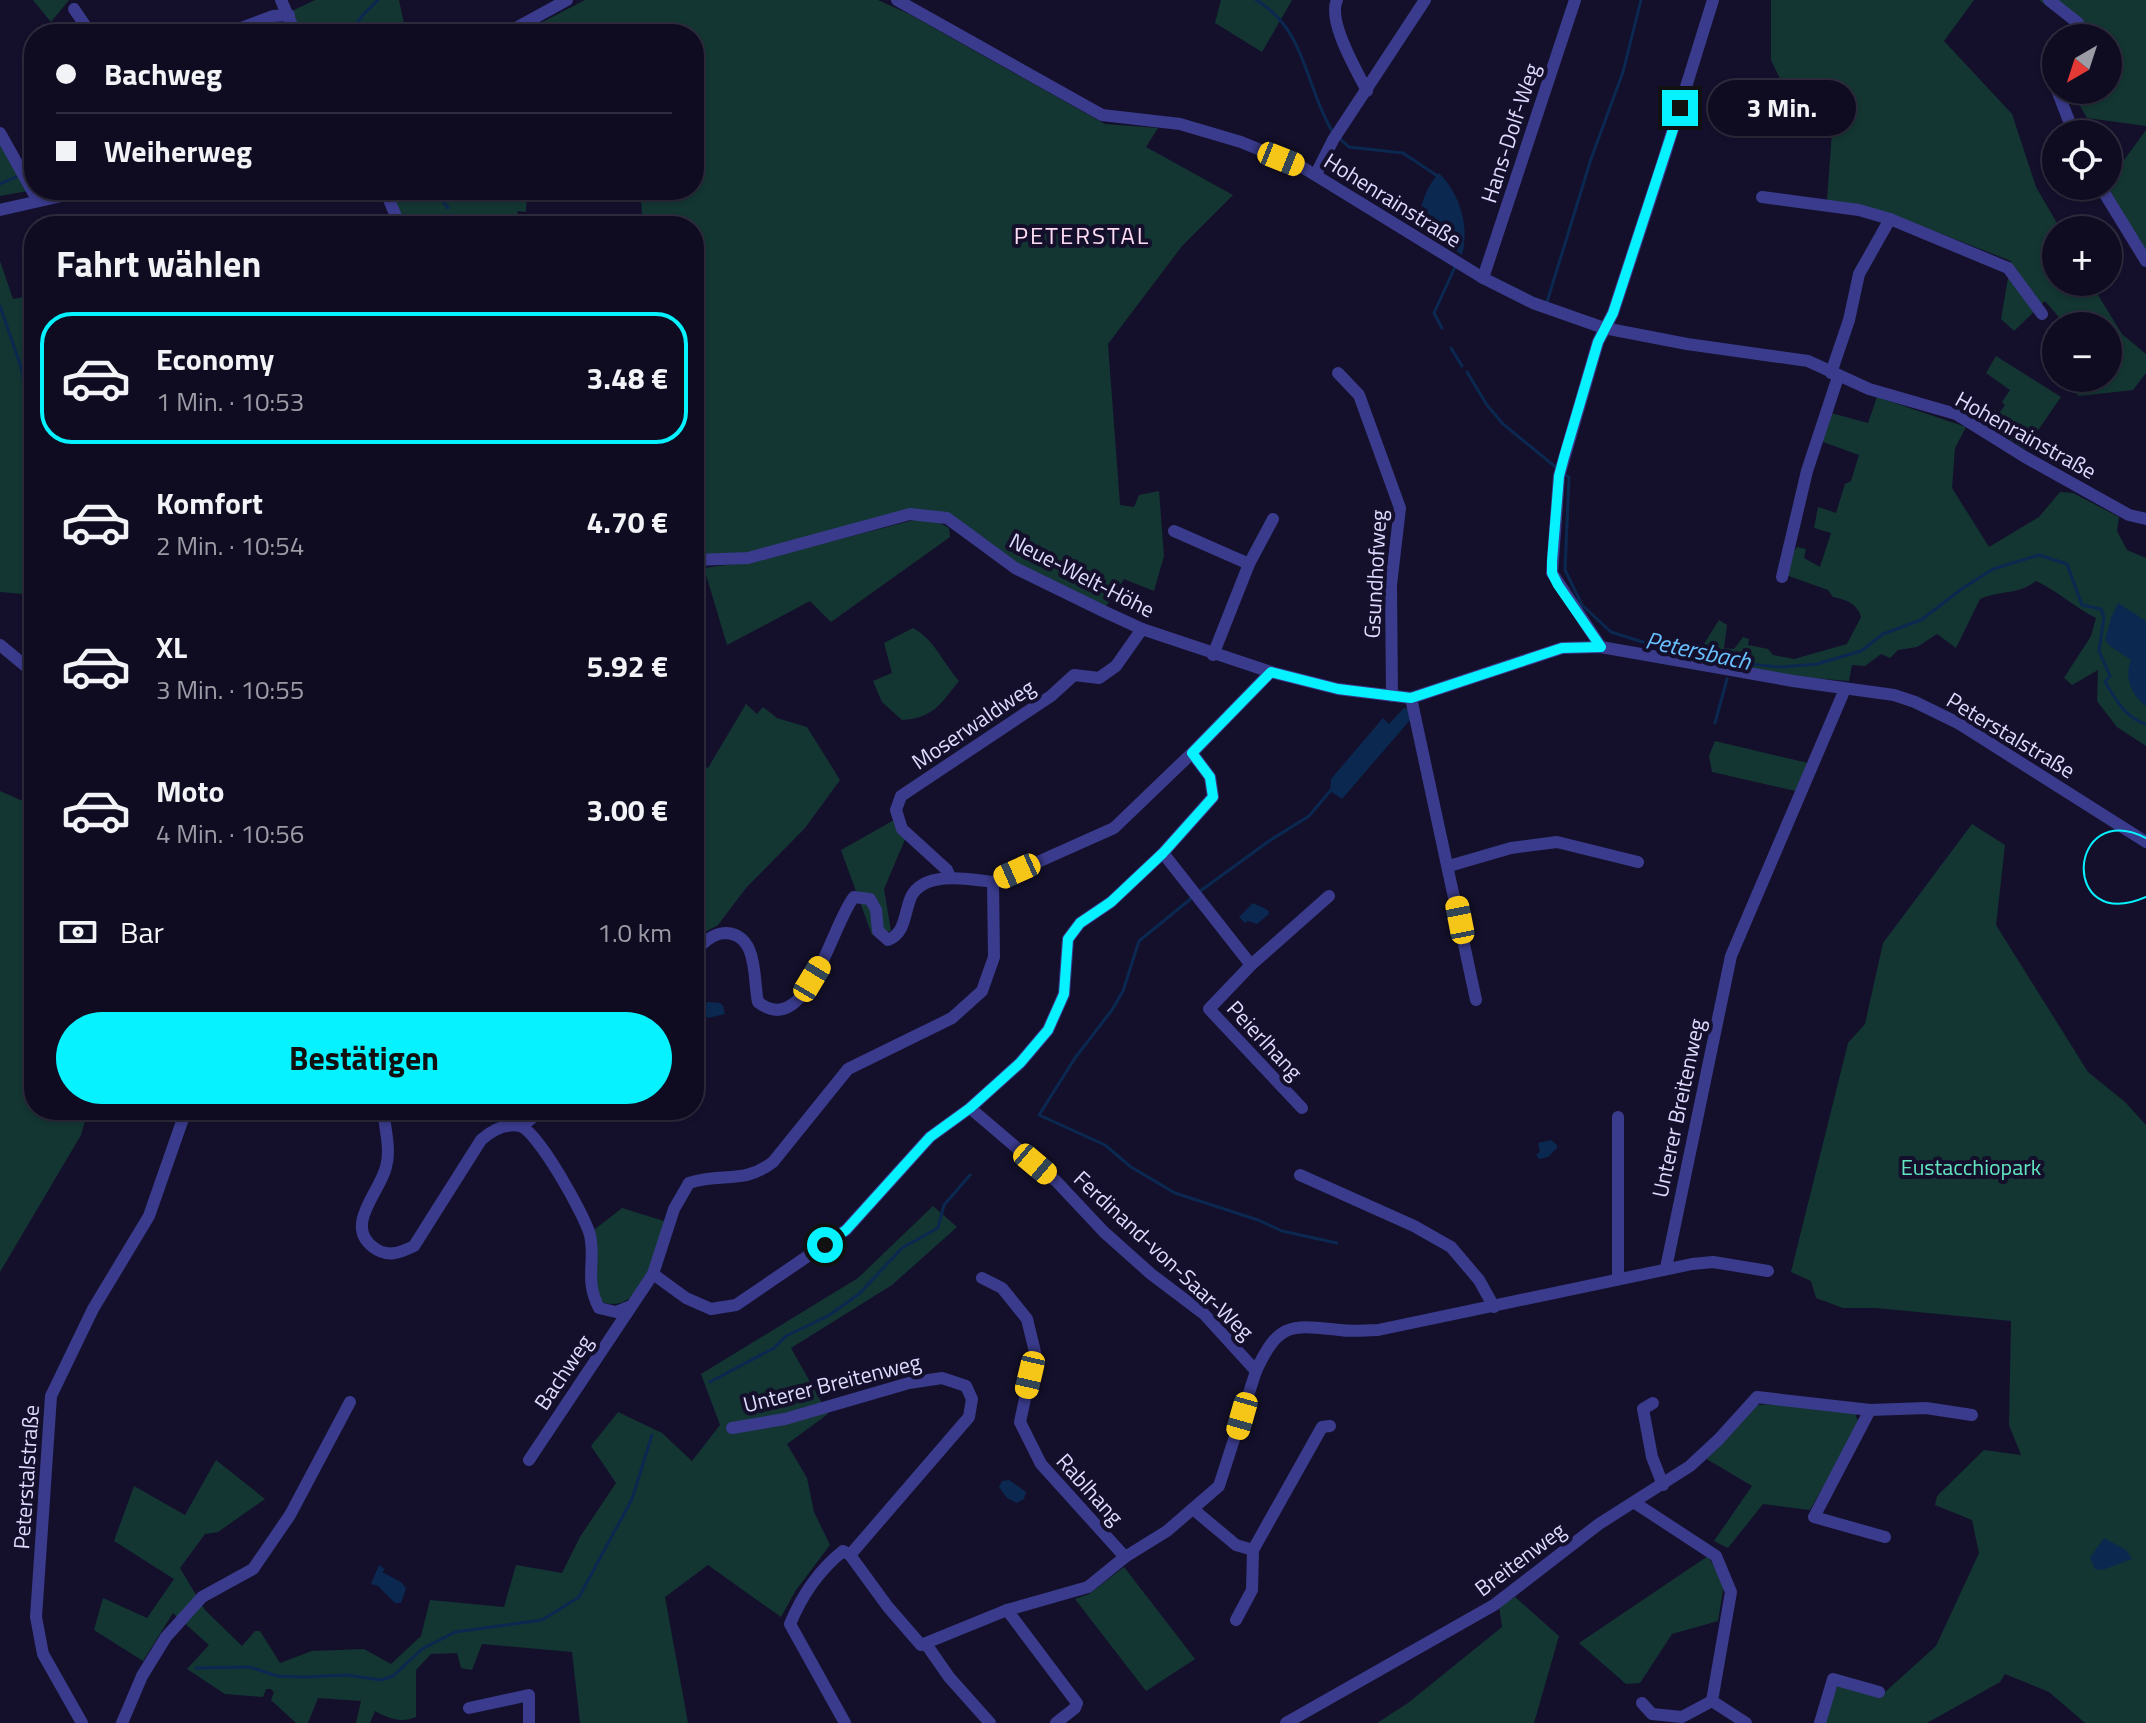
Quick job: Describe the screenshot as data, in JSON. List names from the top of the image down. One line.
{"streets":{"street":["Hans-Dolf-Weg","Hohenrainstraße","Gsundhofweg","Neue-Welt-Höhe","Moserwaldweg","Peterstalstraße","Peierlhang","Unterer Breitenweg","Ferdinand-von-Saar-Weg","Bachweg","Rablhang","Breitenweg"]},"crossings":[["Hans-Dolf-Weg","Hohenrainstraße"],["Gsundhofweg","Peterstalstraße"],["Neue-Welt-Höhe","Moserwaldweg"],["Neue-Welt-Höhe","Peterstalstraße"],["Peterstalstraße","Unterer Breitenweg"]],"districts":["PETERSTAL"],"water":["Petersbach"],"parks":["Eustacchiopark"],"north":"bottom left","page":{"map_buttons":["+","−"],"banner":["Bachweg","Weiherweg"],"bubble":"3 Min.","heading":"Fahrt wählen","list":[{"name":"Economy","note":"1 Min. · 10:53","value":"3.48 €"},{"name":"Komfort","note":"2 Min. · 10:54","value":"4.70 €"},{"name":"XL","note":"3 Min. · 10:55","value":"5.92 €"},{"name":"Moto","note":"4 Min. · 10:56","value":"3.00 €"}],"pay":["Bar","1.0 km"],"buttons":"Bestätigen"}}
